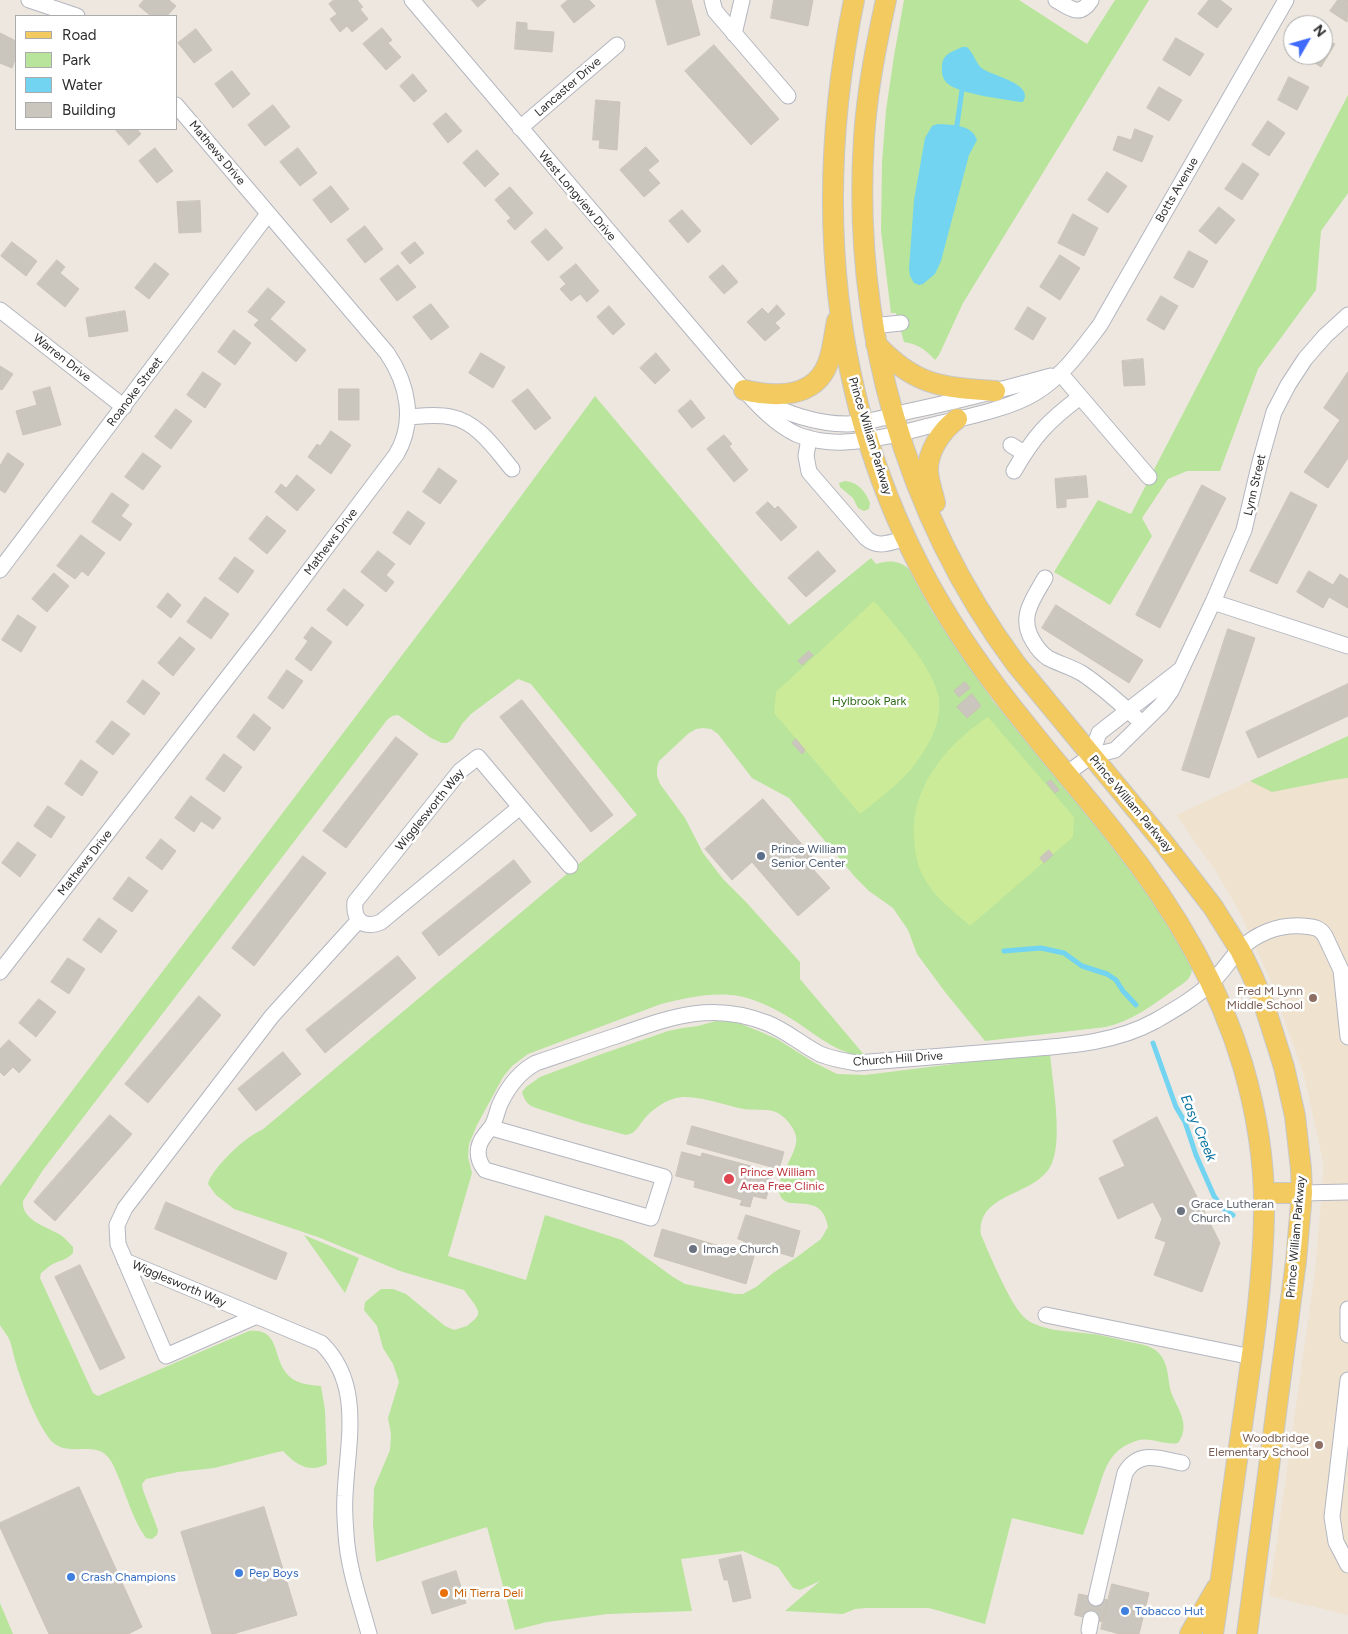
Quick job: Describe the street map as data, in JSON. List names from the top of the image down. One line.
{"streets":{"main road":["Prince William Parkway"],"street":["Lancaster Drive","Mathews Drive","Botts Avenue","West Longview Drive","Warren Drive","Roanoke Street","Lynn Street","Wigglesworth Way","Church Hill Drive"]},"crossings":[["Lancaster Drive","West Longview Drive"],["Mathews Drive","Roanoke Street"],["Botts Avenue","West Longview Drive"],["Botts Avenue","Prince William Parkway"],["West Longview Drive","Prince William Parkway"],["Warren Drive","Roanoke Street"],["Prince William Parkway","Lynn Street"],["Prince William Parkway","Church Hill Drive"]],"water":["Easy Creek"],"parks":["Hylbrook Park"],"places":["Prince William Senior Center","Fred M Lynn Middle School","Prince William Area Free Clinic","Grace Lutheran Church","Image Church","Woodbridge Elementary School","Pep Boys","Crash Champions","Mi Tierra Deli","Tobacco Hut"],"legend":["Road","Park","Water","Building"],"north":"top right"}
